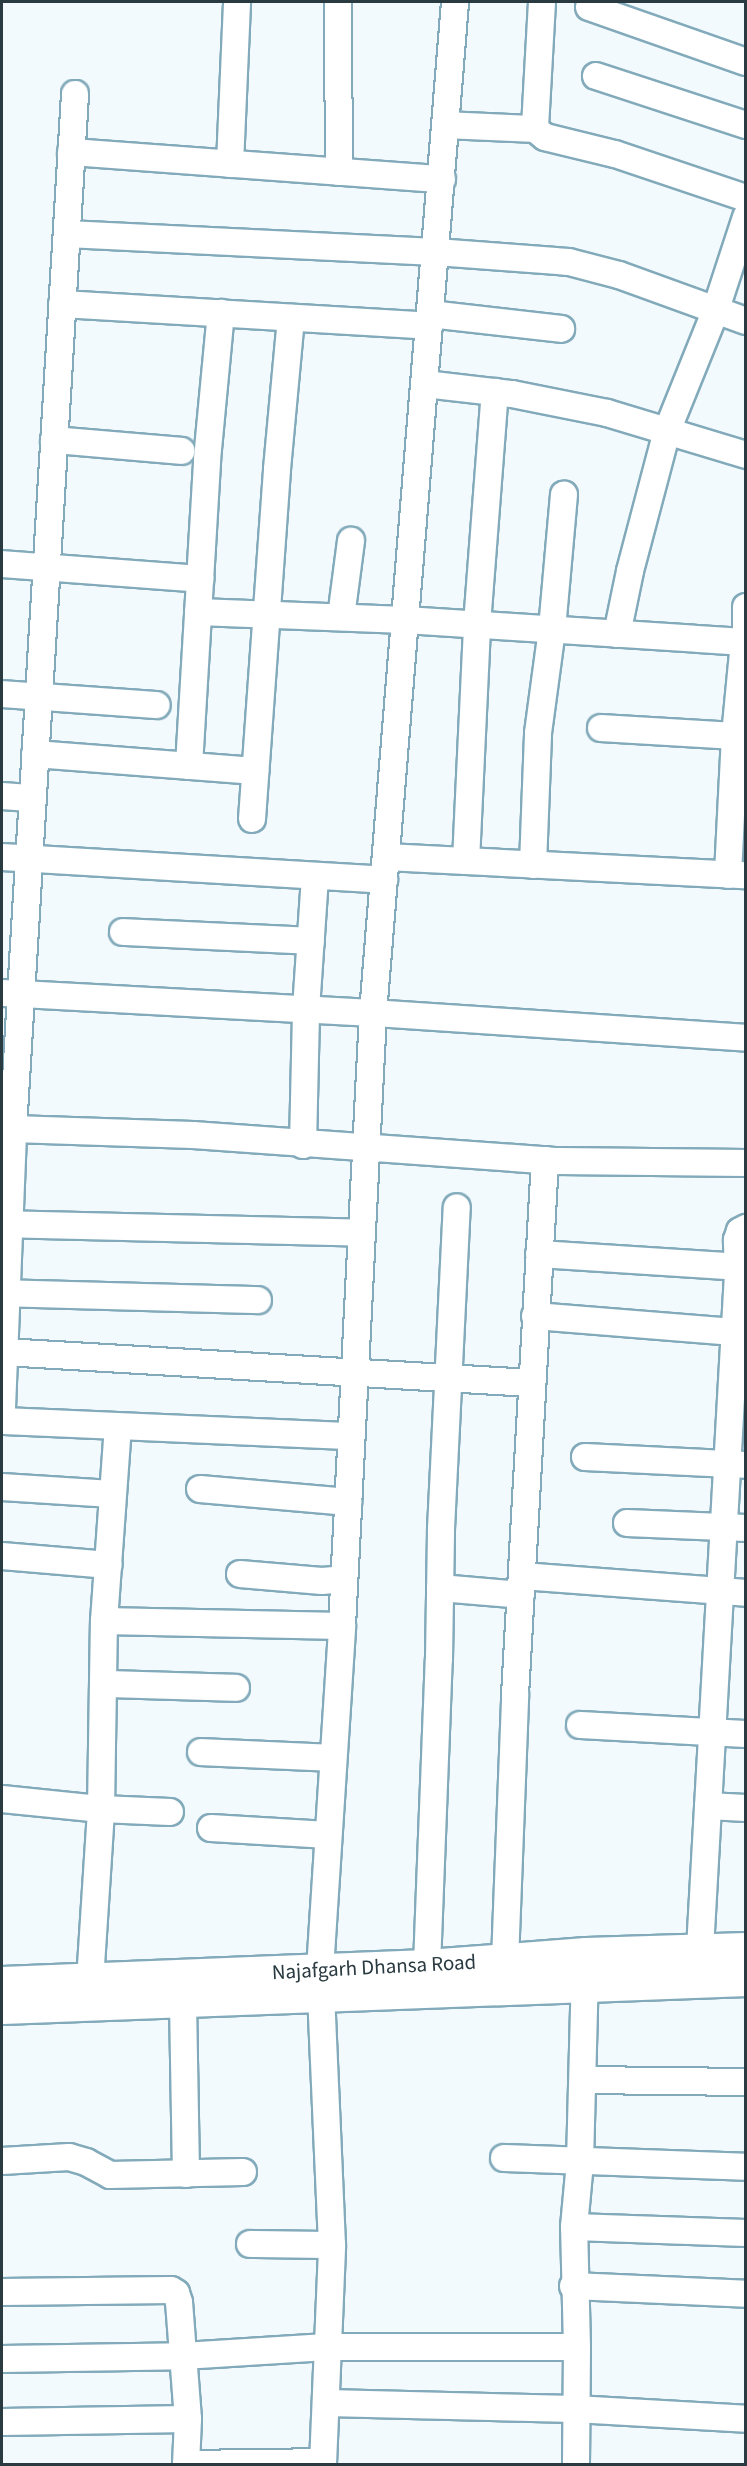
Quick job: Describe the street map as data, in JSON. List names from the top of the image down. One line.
{"streets":{"main road":["Najafgarh Dhansa Road"]}}
